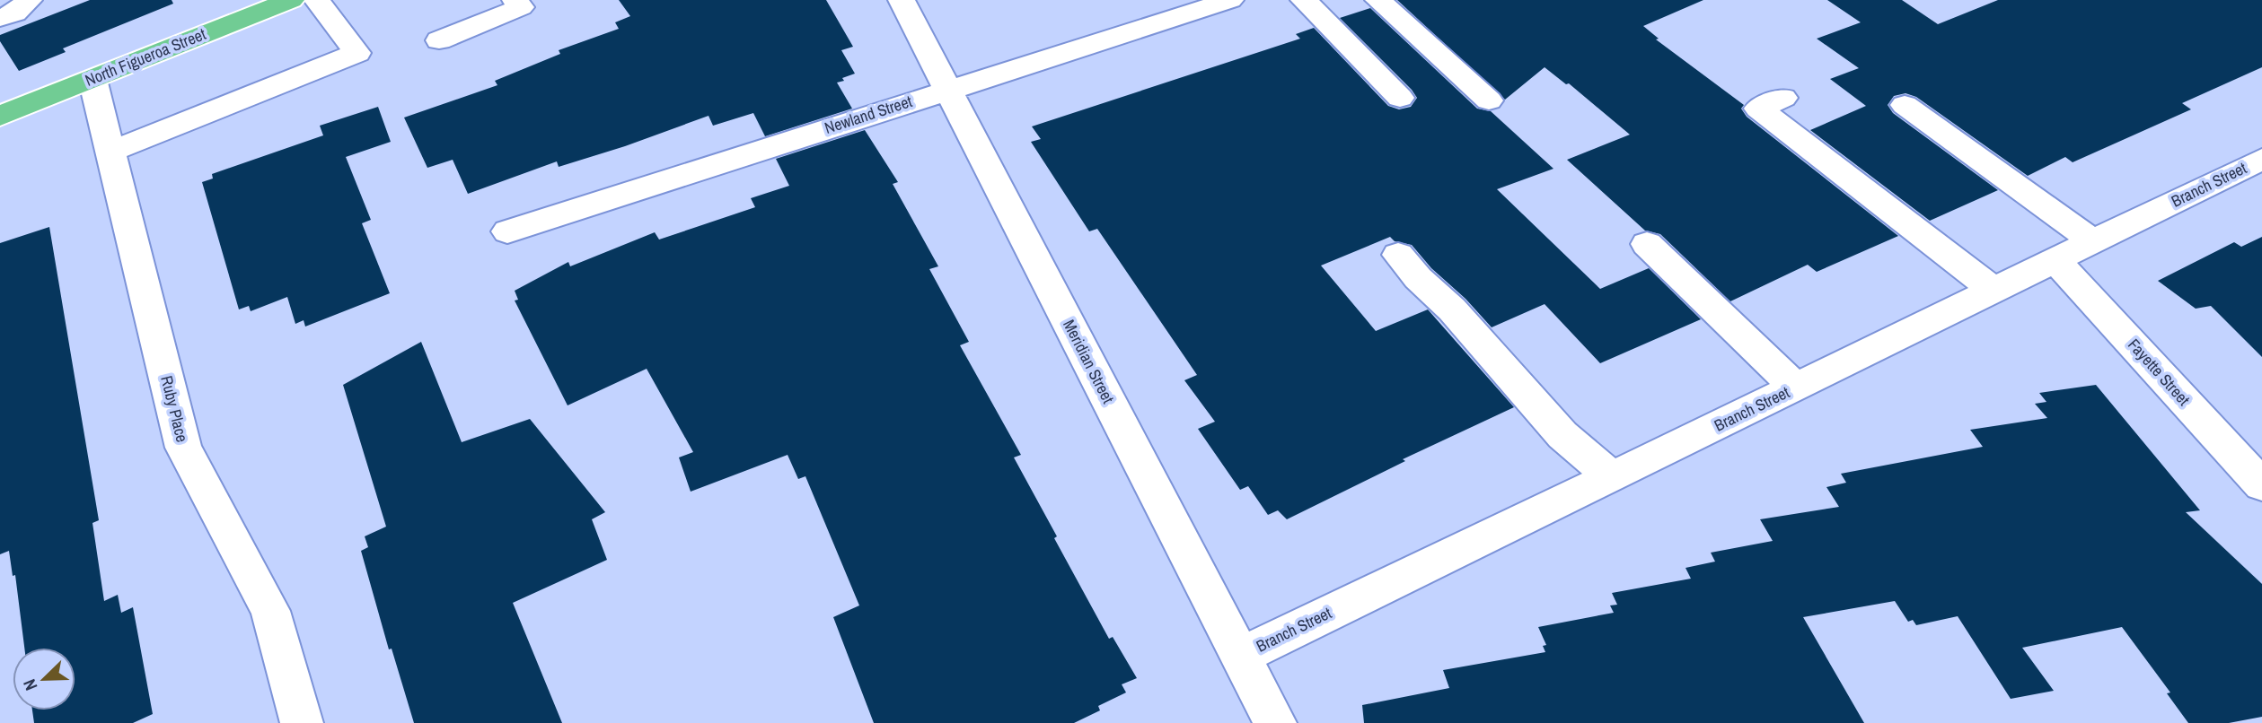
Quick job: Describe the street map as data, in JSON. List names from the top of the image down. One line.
{"streets":{"main road":["North Figueroa Street"],"street":["Newland Street","Branch Street","Meridian Street","Fayette Street","Ruby Place"]},"crossings":[["North Figueroa Street","Ruby Place"],["Newland Street","Meridian Street"],["Branch Street","Meridian Street"],["Branch Street","Fayette Street"]],"north":"bottom left"}
